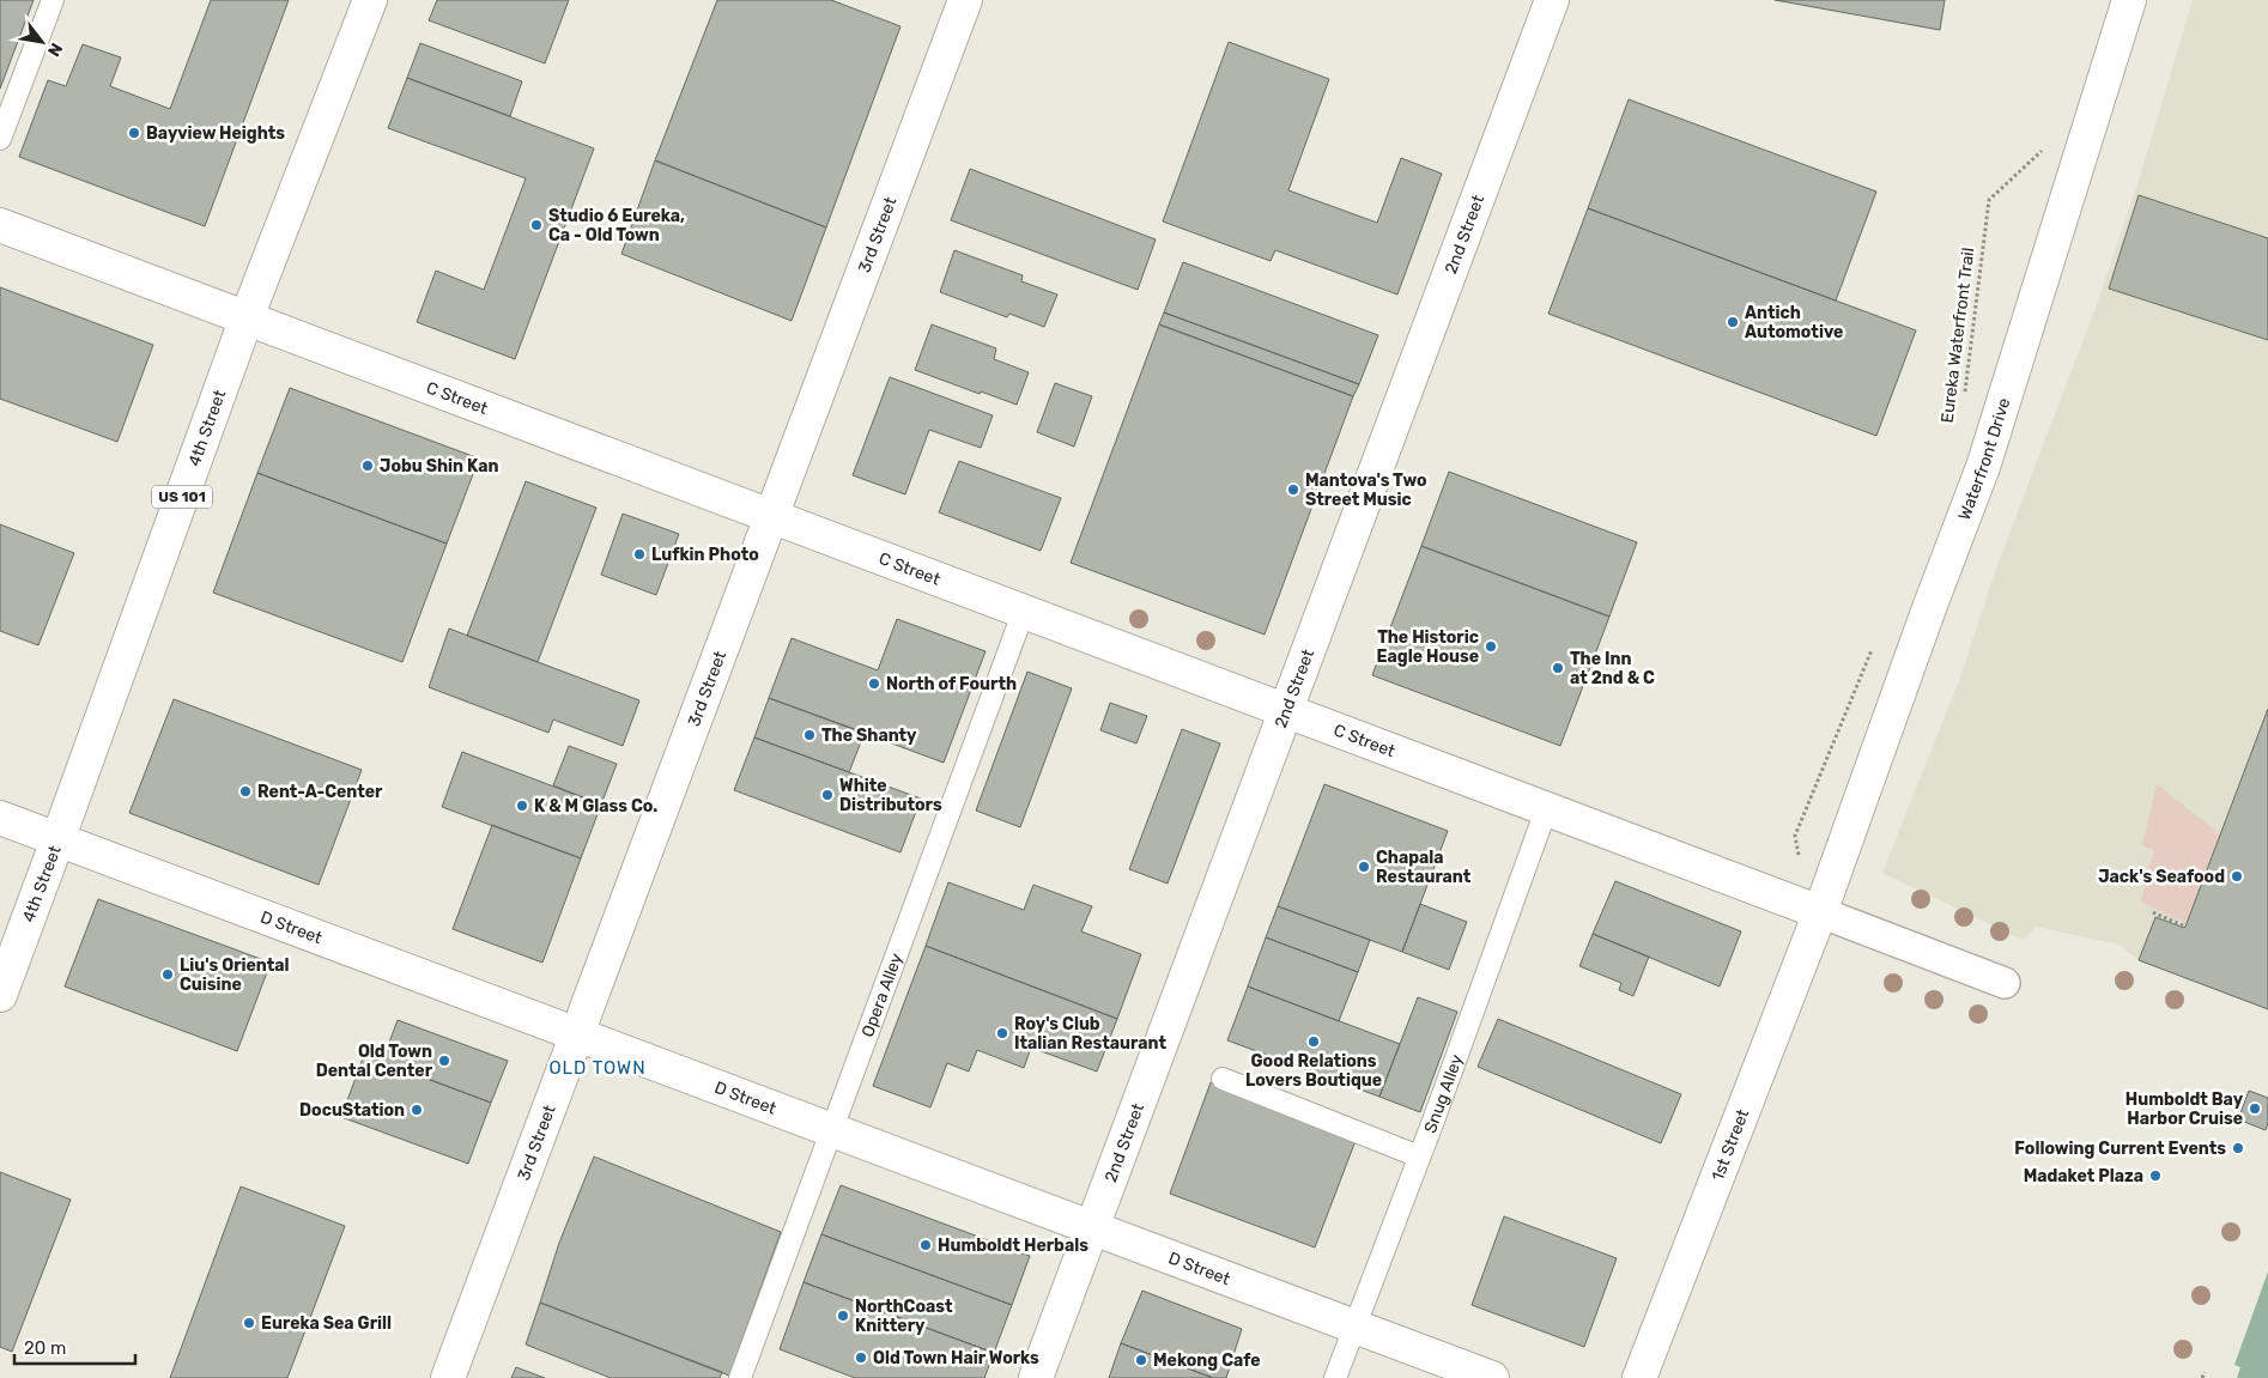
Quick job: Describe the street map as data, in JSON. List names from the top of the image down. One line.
{"streets":{"main road":["3rd Street","2nd Street","C Street","4th Street","Waterfront Drive","US 101","D Street","1st Street"],"lane":["Opera Alley","Snug Alley"],"path":["Eureka Waterfront Trail"]},"crossings":[["3rd Street","C Street"],["3rd Street","D Street"],["2nd Street","C Street"],["2nd Street","D Street"],["C Street","4th Street"],["C Street","Waterfront Drive"],["C Street","Opera Alley"],["C Street","Snug Alley"],["C Street","1st Street"],["4th Street","D Street"],["Waterfront Drive","1st Street"],["D Street","Opera Alley"],["D Street","Snug Alley"]],"districts":["OLD TOWN"],"places":["Bayview Heights","Studio 6 Eureka, Ca - Old Town","Antich Automotive","Jobu Shin Kan","Mantova's Two Street Music","Lufkin Photo","The Historic Eagle House","The Inn at 2nd & C","North of Fourth","The Shanty","Rent-A-Center","White Distributors","K & M Glass Co.","Chapala Restaurant","Jack's Seafood","Liu's Oriental Cuisine","Roy's Club Italian Restaurant","Good Relations Lovers Boutique","Old Town Dental Center","Humboldt Bay Harbor Cruise","DocuStation","Following Current Events","Madaket Plaza","Humboldt Herbals","NorthCoast Knittery","Eureka Sea Grill","Old Town Hair Works","Mekong Cafe"],"scale_bar":"20 m","north":"bottom right"}
